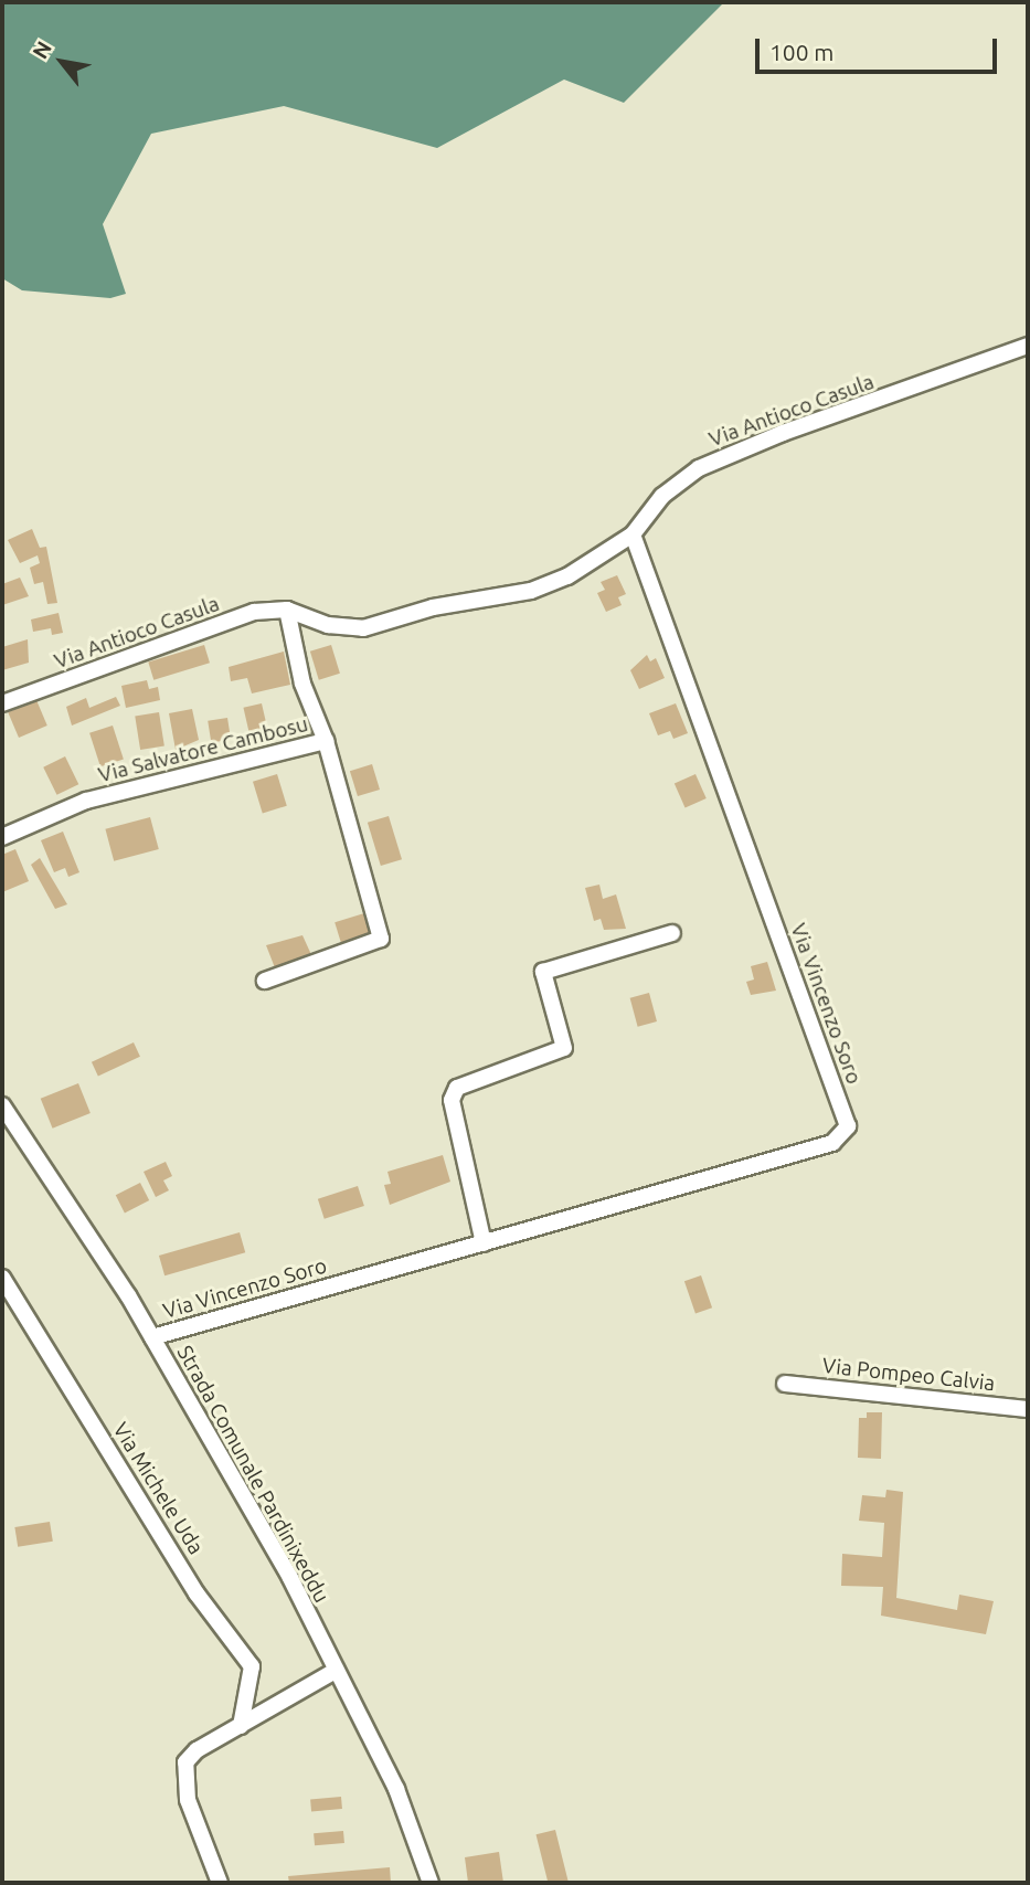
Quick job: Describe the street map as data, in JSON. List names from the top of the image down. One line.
{"streets":{"street":["Via Antioco Casula","Via Salvatore Cambosu","Via Vincenzo Soro","Via Pompeo Calvia","Strada Comunale Pardinixeddu","Via Michele Uda"]},"crossings":[["Via Antioco Casula","Via Vincenzo Soro"],["Via Vincenzo Soro","Strada Comunale Pardinixeddu"]],"scale_bar":"100 m","north":"top left"}
